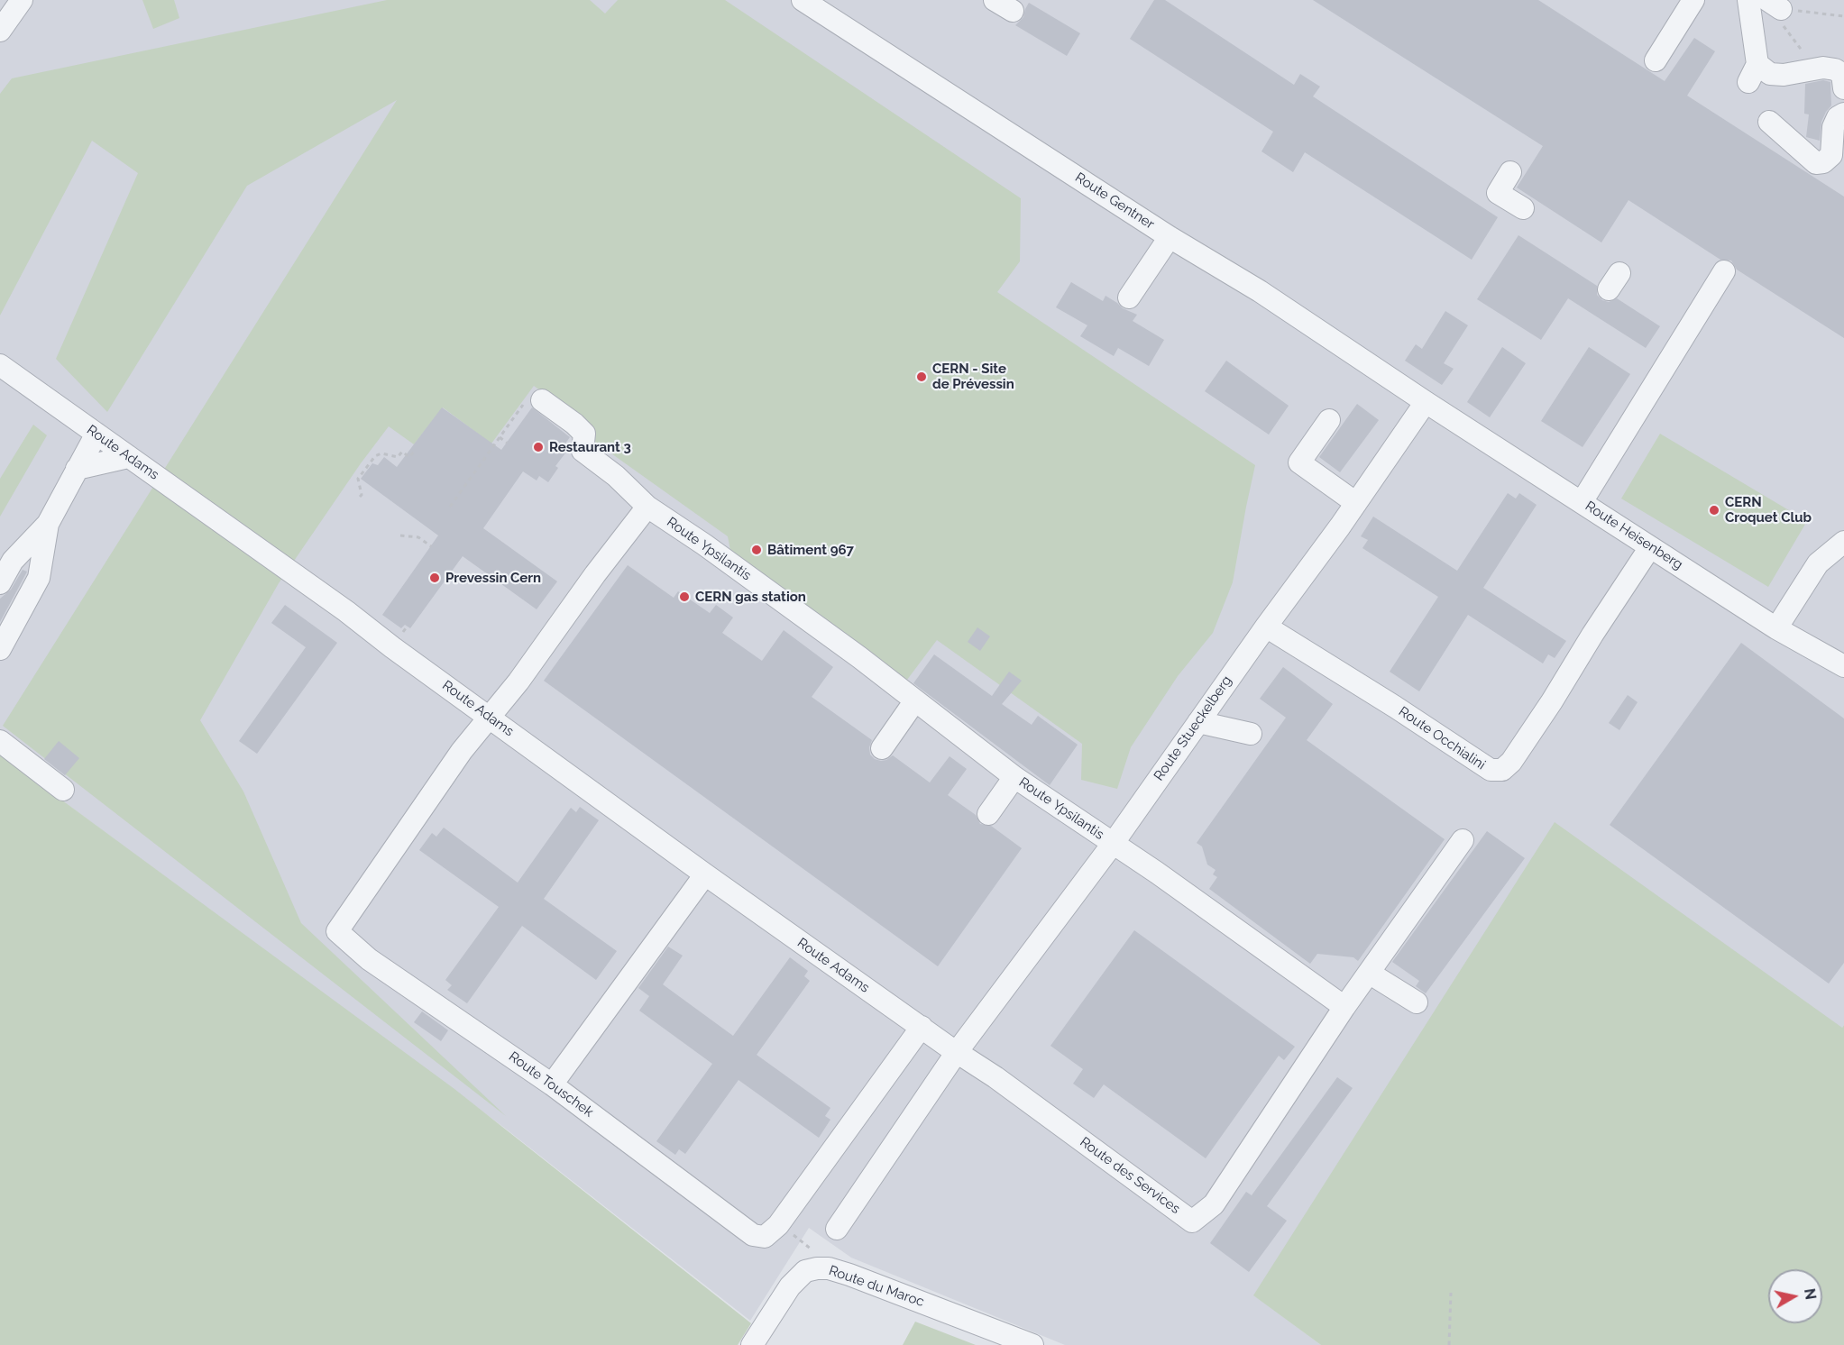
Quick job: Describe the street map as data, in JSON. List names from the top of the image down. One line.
{"streets":{"street":["Route Gentner","Route Adams","Route Heisenberg","Route Ypsilantis","Route Stueckelberg","Route Occhialini","Route Touschek","Route des Services","Route du Maroc"]},"crossings":[["Route Gentner","Route Heisenberg"],["Route Gentner","Route Stueckelberg"],["Route Adams","Route Stueckelberg"],["Route Adams","Route Touschek"],["Route Adams","Route des Services"],["Route Heisenberg","Route Stueckelberg"],["Route Heisenberg","Route Occhialini"],["Route Ypsilantis","Route Stueckelberg"],["Route Stueckelberg","Route Occhialini"],["Route Stueckelberg","Route des Services"]],"places":["CERN - Site de Prévessin","Restaurant 3","CERN Croquet Club","Bâtiment 967","Prevessin Cern","CERN gas station"],"north":"right"}
